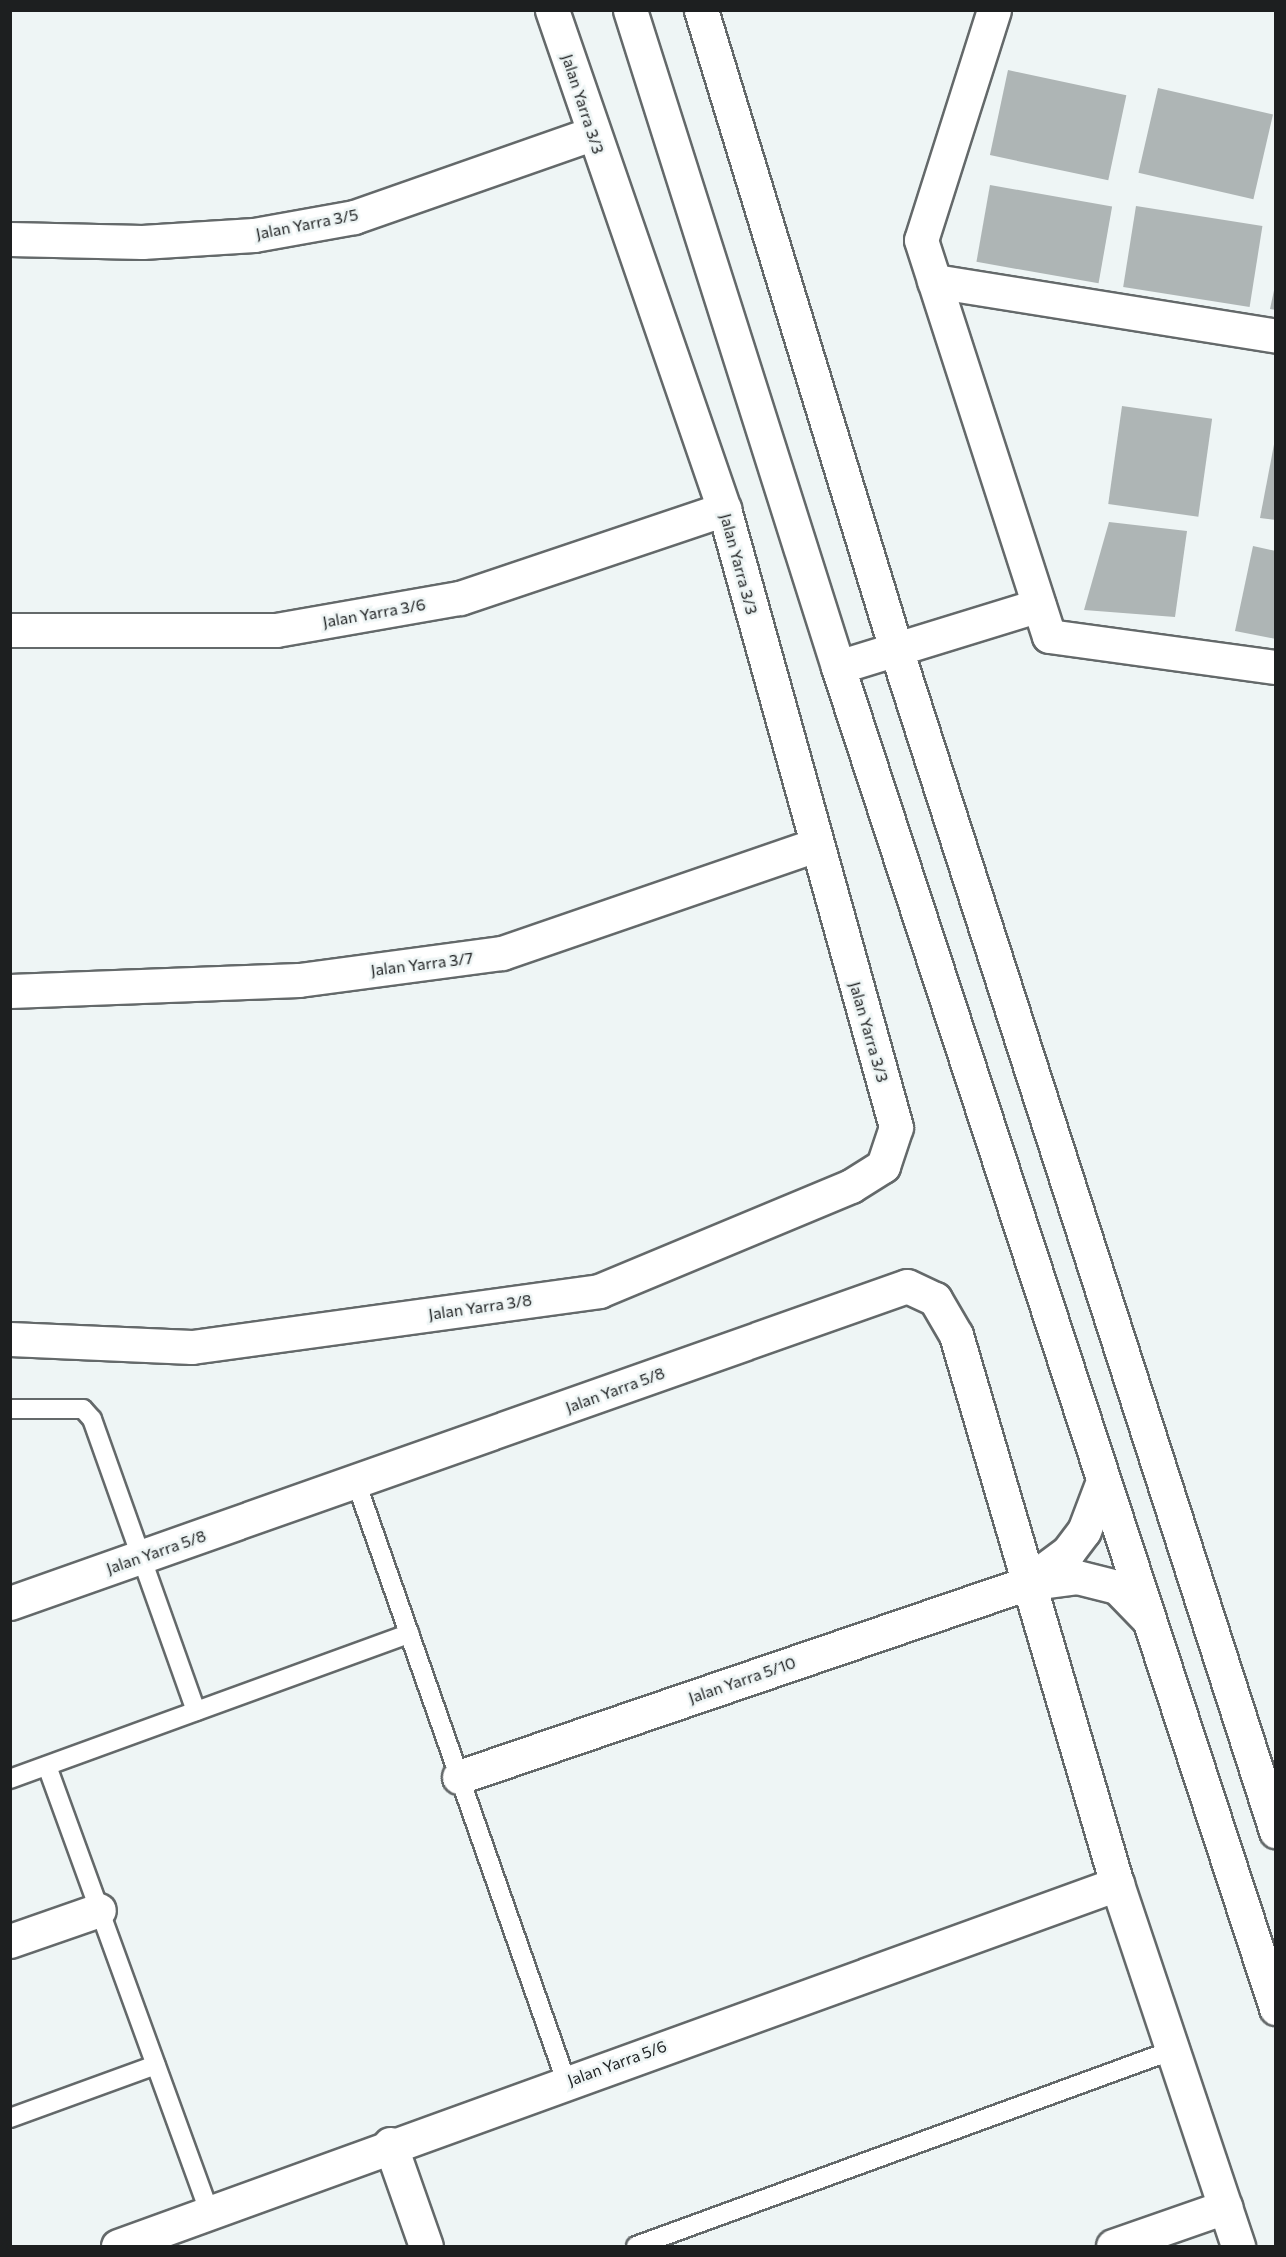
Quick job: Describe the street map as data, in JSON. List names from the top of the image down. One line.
{"streets":{"street":["Jalan Yarra 3/3","Jalan Yarra 3/5","Jalan Yarra 3/6","Jalan Yarra 3/7","Jalan Yarra 3/8","Jalan Yarra 5/8","Jalan Yarra 5/10","Jalan Yarra 5/6"]},"crossings":[["Jalan Yarra 3/3","Jalan Yarra 3/5"],["Jalan Yarra 3/3","Jalan Yarra 3/6"],["Jalan Yarra 3/3","Jalan Yarra 3/7"],["Jalan Yarra 3/3","Jalan Yarra 3/8"],["Jalan Yarra 5/8","Jalan Yarra 5/10"],["Jalan Yarra 5/8","Jalan Yarra 5/6"]]}
